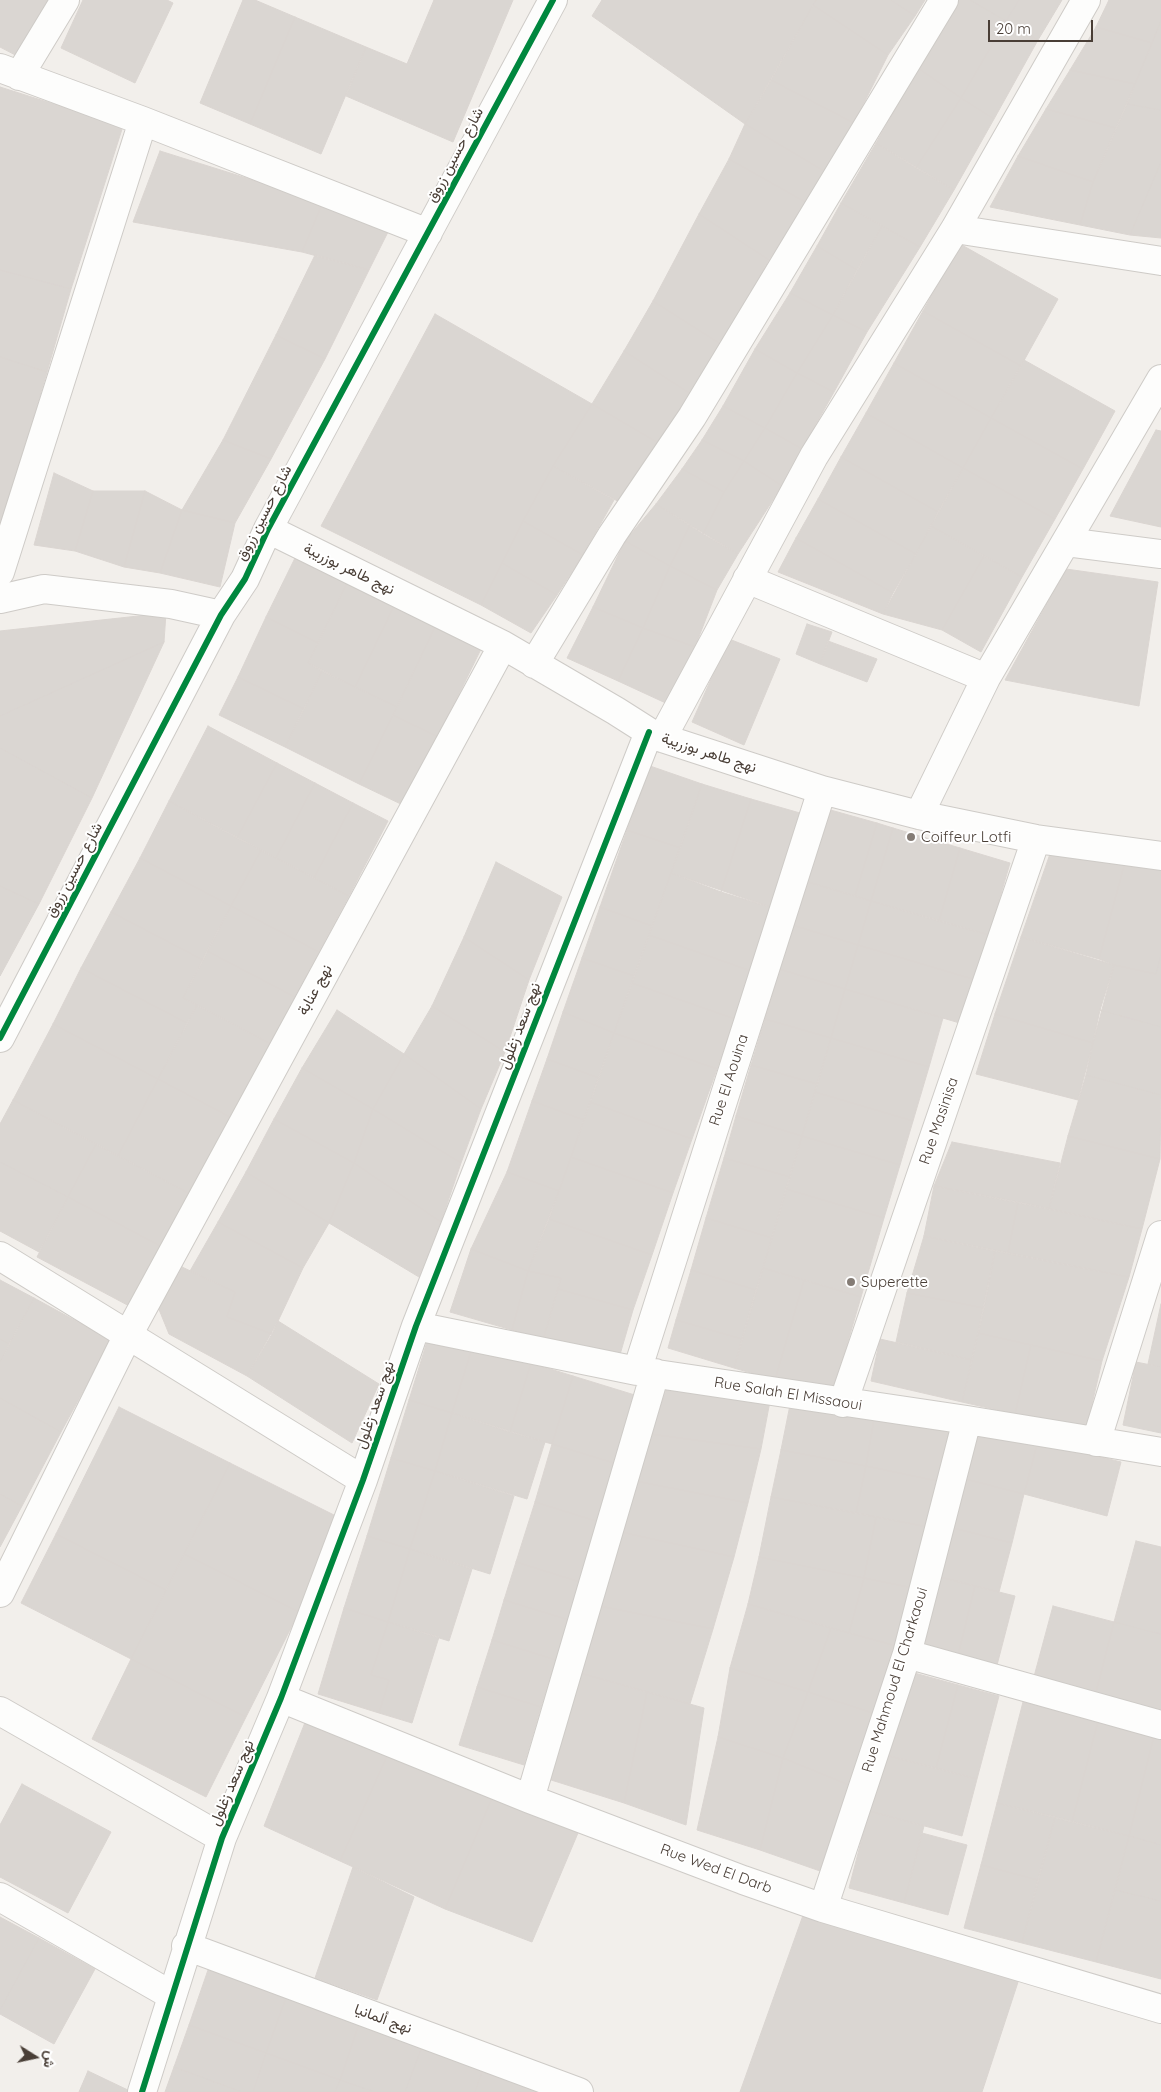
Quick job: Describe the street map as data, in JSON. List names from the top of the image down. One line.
{"streets":{"street":["شارع حسين زروق","نهج طاهر بوزريبة","نهج عنابة","نهج سعد زغلول","Rue El Aouina","Rue Masinisa","Rue Salah El Missaoui","Rue Mahmoud El Charkaoui","Rue Wed El Darb","نهج ألمانيا"]},"crossings":[["شارع حسين زروق","نهج طاهر بوزريبة"],["نهج طاهر بوزريبة","نهج عنابة"],["نهج طاهر بوزريبة","نهج سعد زغلول"],["نهج طاهر بوزريبة","Rue El Aouina"],["نهج طاهر بوزريبة","Rue Masinisa"],["نهج سعد زغلول","Rue Salah El Missaoui"],["نهج سعد زغلول","Rue Wed El Darb"],["نهج سعد زغلول","نهج ألمانيا"],["Rue El Aouina","Rue Salah El Missaoui"],["Rue El Aouina","Rue Wed El Darb"],["Rue Masinisa","Rue Salah El Missaoui"],["Rue Salah El Missaoui","Rue Mahmoud El Charkaoui"],["Rue Mahmoud El Charkaoui","Rue Wed El Darb"]],"places":["Coiffeur Lotfi","Superette"],"scale_bar":"20 m","north":"right"}
